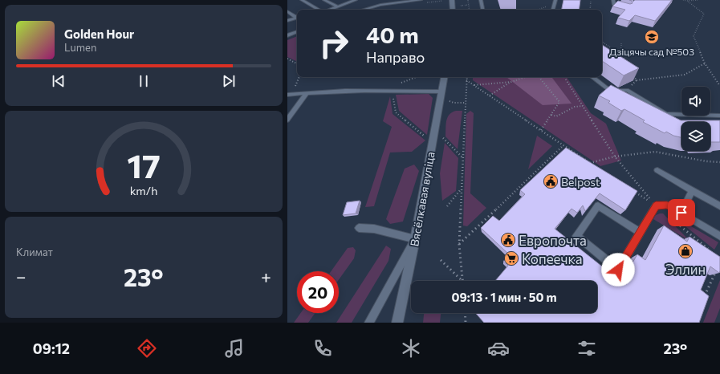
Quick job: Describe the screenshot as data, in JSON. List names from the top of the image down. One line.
{"streets":{"street":["Вясёлкавая вуліца"]},"places":{"school or university":["Дзіцячы сад №503"],"public building":["Belpost","Европочта"],"shop":["Эллин"],"supermarket":["Копеечка"]},"page":{"turn":["40 m","Направо"],"song":["Golden Hour","Lumen"],"tile":"Климат","heat":["−","23°","+"],"limit":"20","trip":"09:13 · 1 мин · 50 m","tabs":["09:12","23°"],"gauge":["17","km/h"]}}
